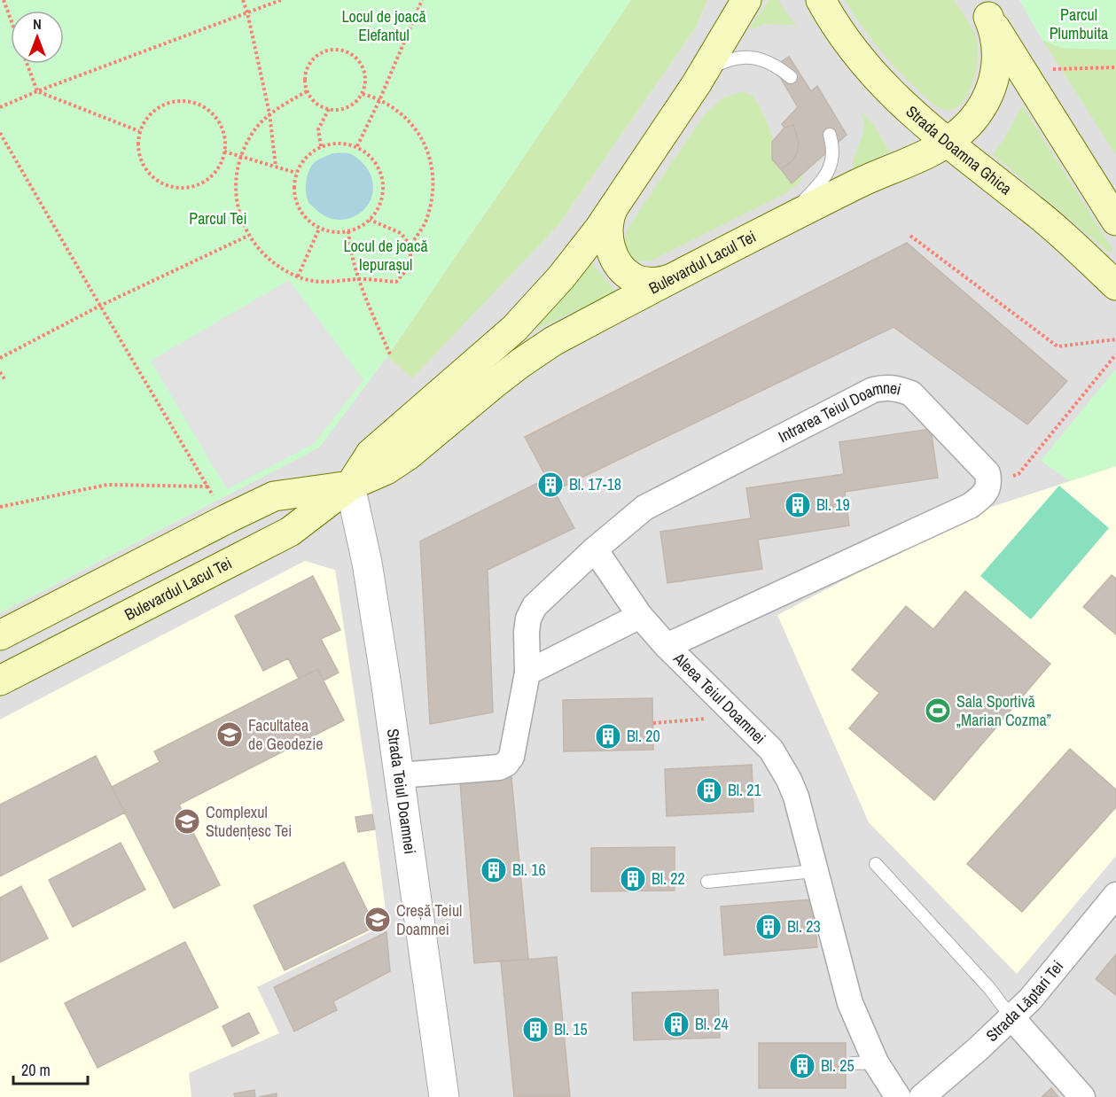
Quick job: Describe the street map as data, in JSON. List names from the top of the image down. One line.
{"streets":{"main road":["Strada Doamna Ghica","Bulevardul Lacul Tei"],"street":["Intrarea Teiul Doamnei","Aleea Teiul Doamnei","Strada Teiul Doamnei","Strada Lăptari Tei"]},"crossings":[["Strada Doamna Ghica","Bulevardul Lacul Tei"],["Bulevardul Lacul Tei","Strada Teiul Doamnei"],["Intrarea Teiul Doamnei","Aleea Teiul Doamnei"]],"parks":["Parcul Plumbuita","Locul de joacă Elefantul","Parcul Tei","Locul de joacă Iepurașul"],"places":{"building":["Bl. 17-18","Bl. 19","Bl. 20","Bl. 21","Bl. 16","Bl. 22","Bl. 23","Bl. 24","Bl. 15","Bl. 25"],"sports":["Sala Sportivă „Marian Cozma”"],"school or university":["Facultatea de Geodezie","Complexul Studențesc Tei","Creșă Teiul Doamnei"]},"scale_bar":"20 m","north":"top"}
